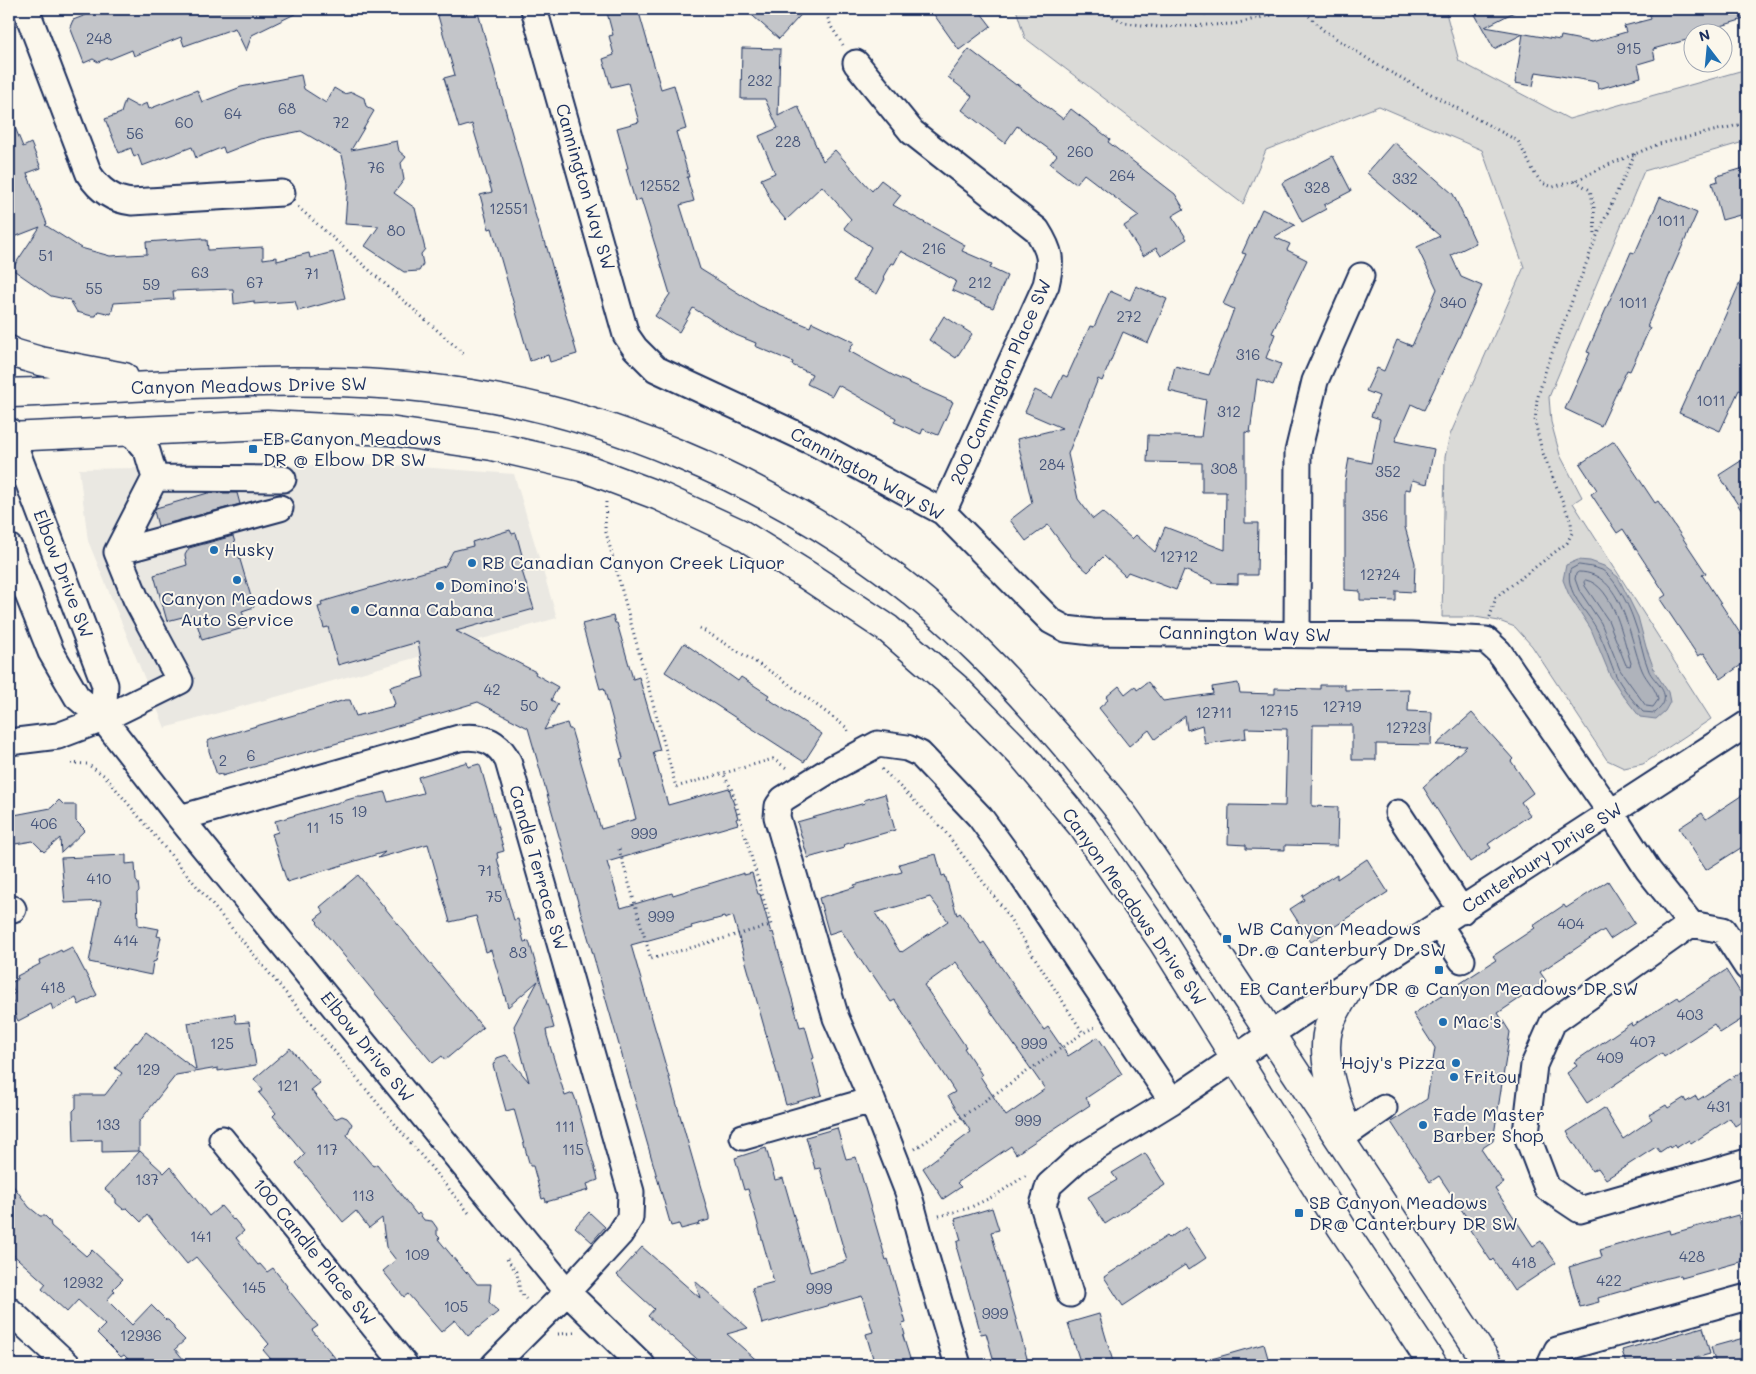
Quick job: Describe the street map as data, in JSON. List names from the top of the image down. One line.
{"streets":{"main road":["Canyon Meadows Drive SW"],"street":["Cannington Way SW","200 Cannington Place SW","Elbow Drive SW","Canterbury Drive SW","Candle Terrace SW","100 Candle Place SW"]},"crossings":[["Cannington Way SW","200 Cannington Place SW"],["Canyon Meadows Drive SW","Elbow Drive SW"],["Canyon Meadows Drive SW","Canterbury Drive SW"],["Elbow Drive SW","Candle Terrace SW"]],"places":{"transit":["EB Canyon Meadows DR @ Elbow DR SW","WB Canyon Meadows Dr.@ Canterbury Dr SW","EB Canterbury DR @ Canyon Meadows DR SW","SB Canyon Meadows DR@ Canterbury DR SW"],"other":["Husky","RB Canadian Canyon Creek Liquor","Canyon Meadows Auto Service","Domino's","Canna Cabana","Mac's","Hojy's Pizza","Fritou","Fade Master Barber Shop"]},"house_numbers":["248","915","232","68","64","60","72","56","228","260","76","264","332","12552","328","12551","1011","80","216","51","63","71","67","212","59","55","340","1011","272","316","1011","312","284","308","352","356","12712","12724","42","50","12719","12715","12711","12723","6","2","19","15","406","11","999","71","410","75","999","404","414","83","418","403","407","125","999","409","129","121","431","999","133","111","117","115","137","113","141","109","428","418","422","12932","145","999","105","999","12936"],"north":"top"}
